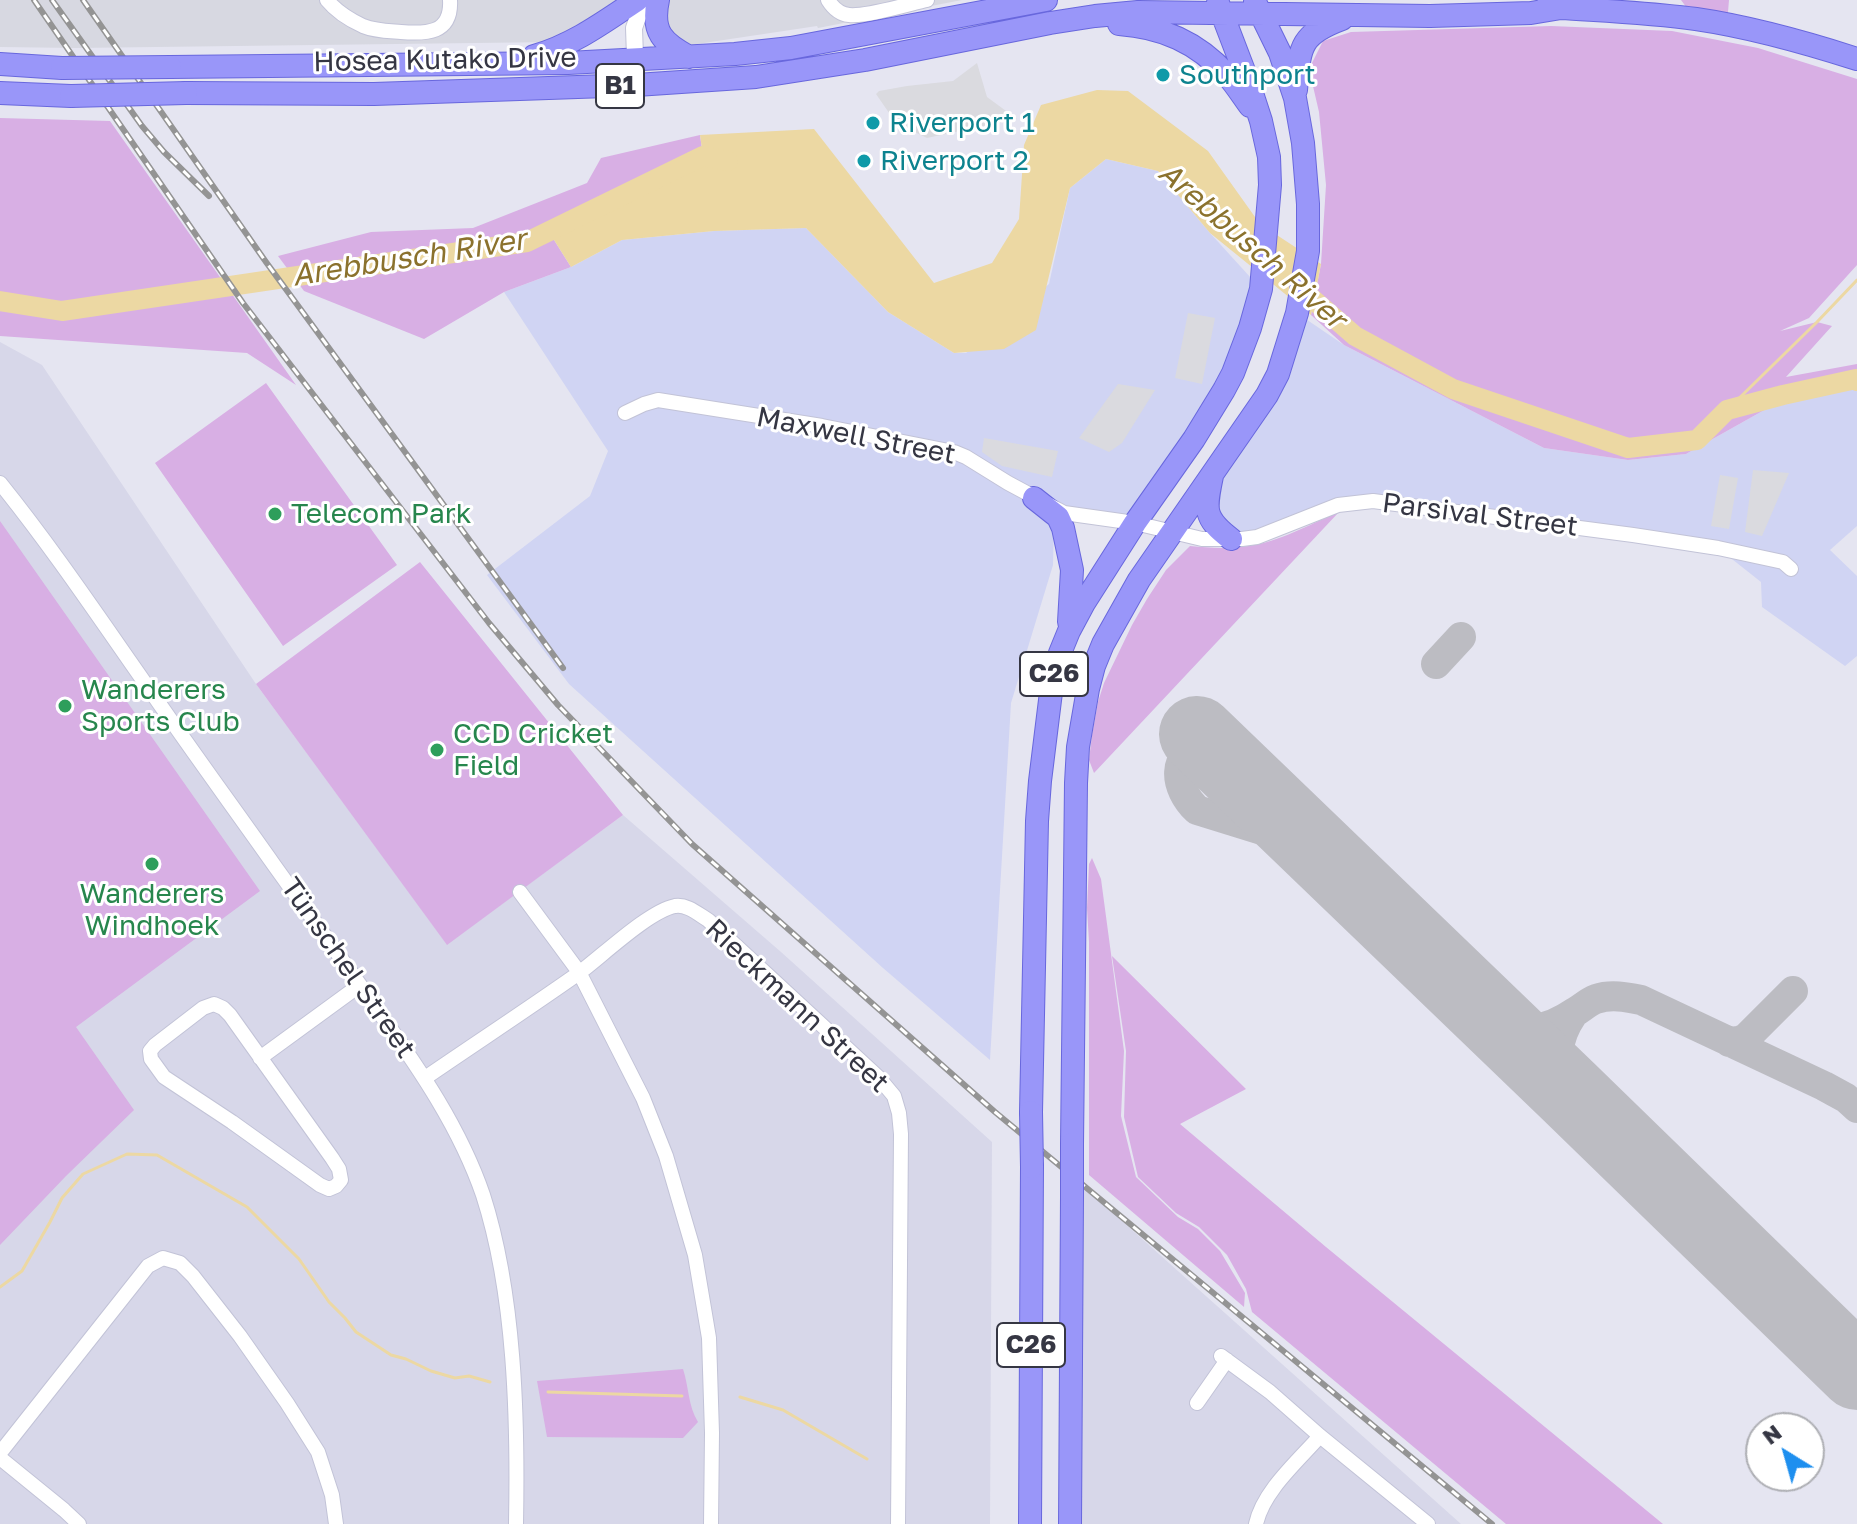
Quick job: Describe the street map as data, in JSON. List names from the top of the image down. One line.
{"streets":{"main road":["Hosea Kutako Drive","B1","C26"],"street":["Maxwell Street","Parsival Street","Tünschel Street","Rieckmann Street"]},"crossings":[["Hosea Kutako Drive","C26"],["Maxwell Street","Parsival Street"],["Maxwell Street","C26"],["Parsival Street","C26"],["Tünschel Street","Rieckmann Street"]],"water":["Arebbusch River"],"places":["Southport","Riverport 1","Riverport 2","Telecom Park","Wanderers Sports Club","CCD Cricket Field","Wanderers Windhoek"],"north":"top left"}
